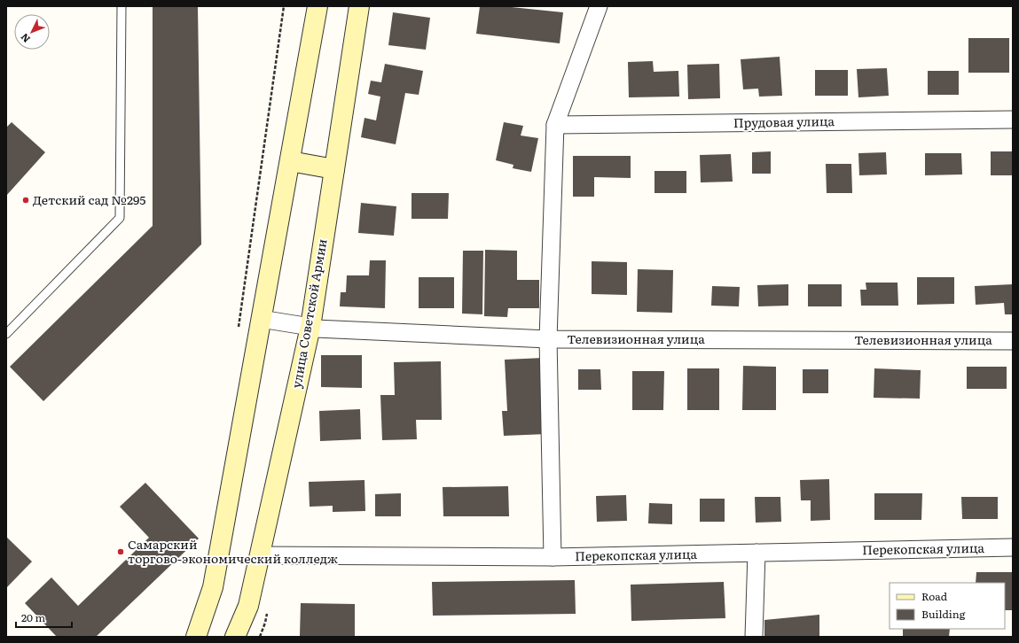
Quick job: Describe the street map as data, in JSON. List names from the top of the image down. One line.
{"streets":{"main road":["улица Советской Армии"],"street":["Прудовая улица","Телевизионная улица","Перекопская улица"]},"crossings":[["улица Советской Армии","Телевизионная улица"],["улица Советской Армии","Перекопская улица"]],"places":["Детский сад №295","Самарский торгово-экономический колледж"],"legend":["Road","Building"],"scale_bar":"20 m","north":"bottom left"}
